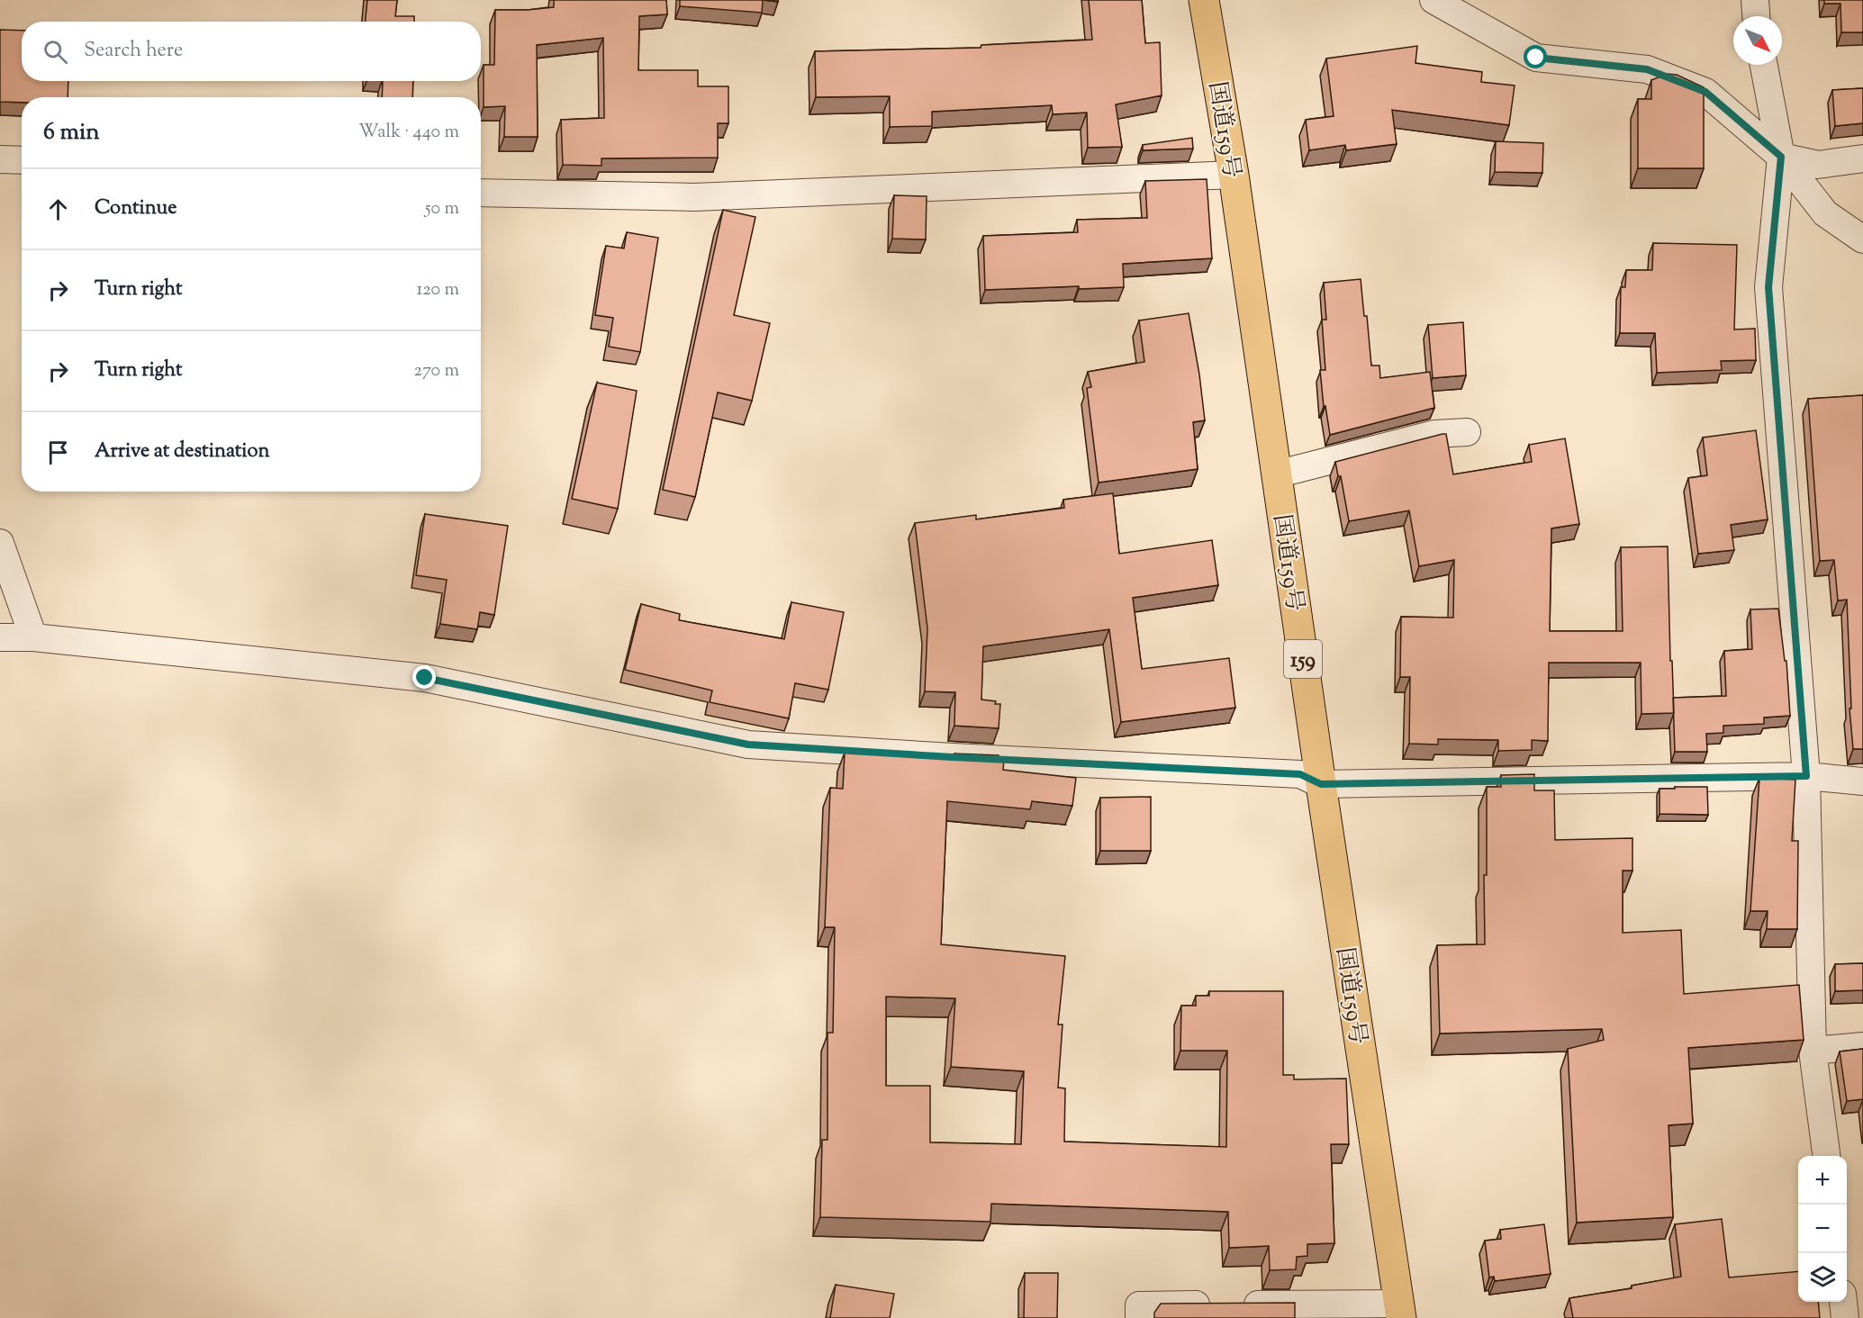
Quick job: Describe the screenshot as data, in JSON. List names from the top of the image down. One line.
{"streets":{"highway":["国道159号","159"]},"north":"bottom right","page":{"search":"Search here","heading":["6 min","Walk · 440 m"],"list":[["Continue","50 m"],["Turn right","120 m"],["Turn right","270 m"],"Arrive at destination"],"map_buttons":["+","−"]}}
